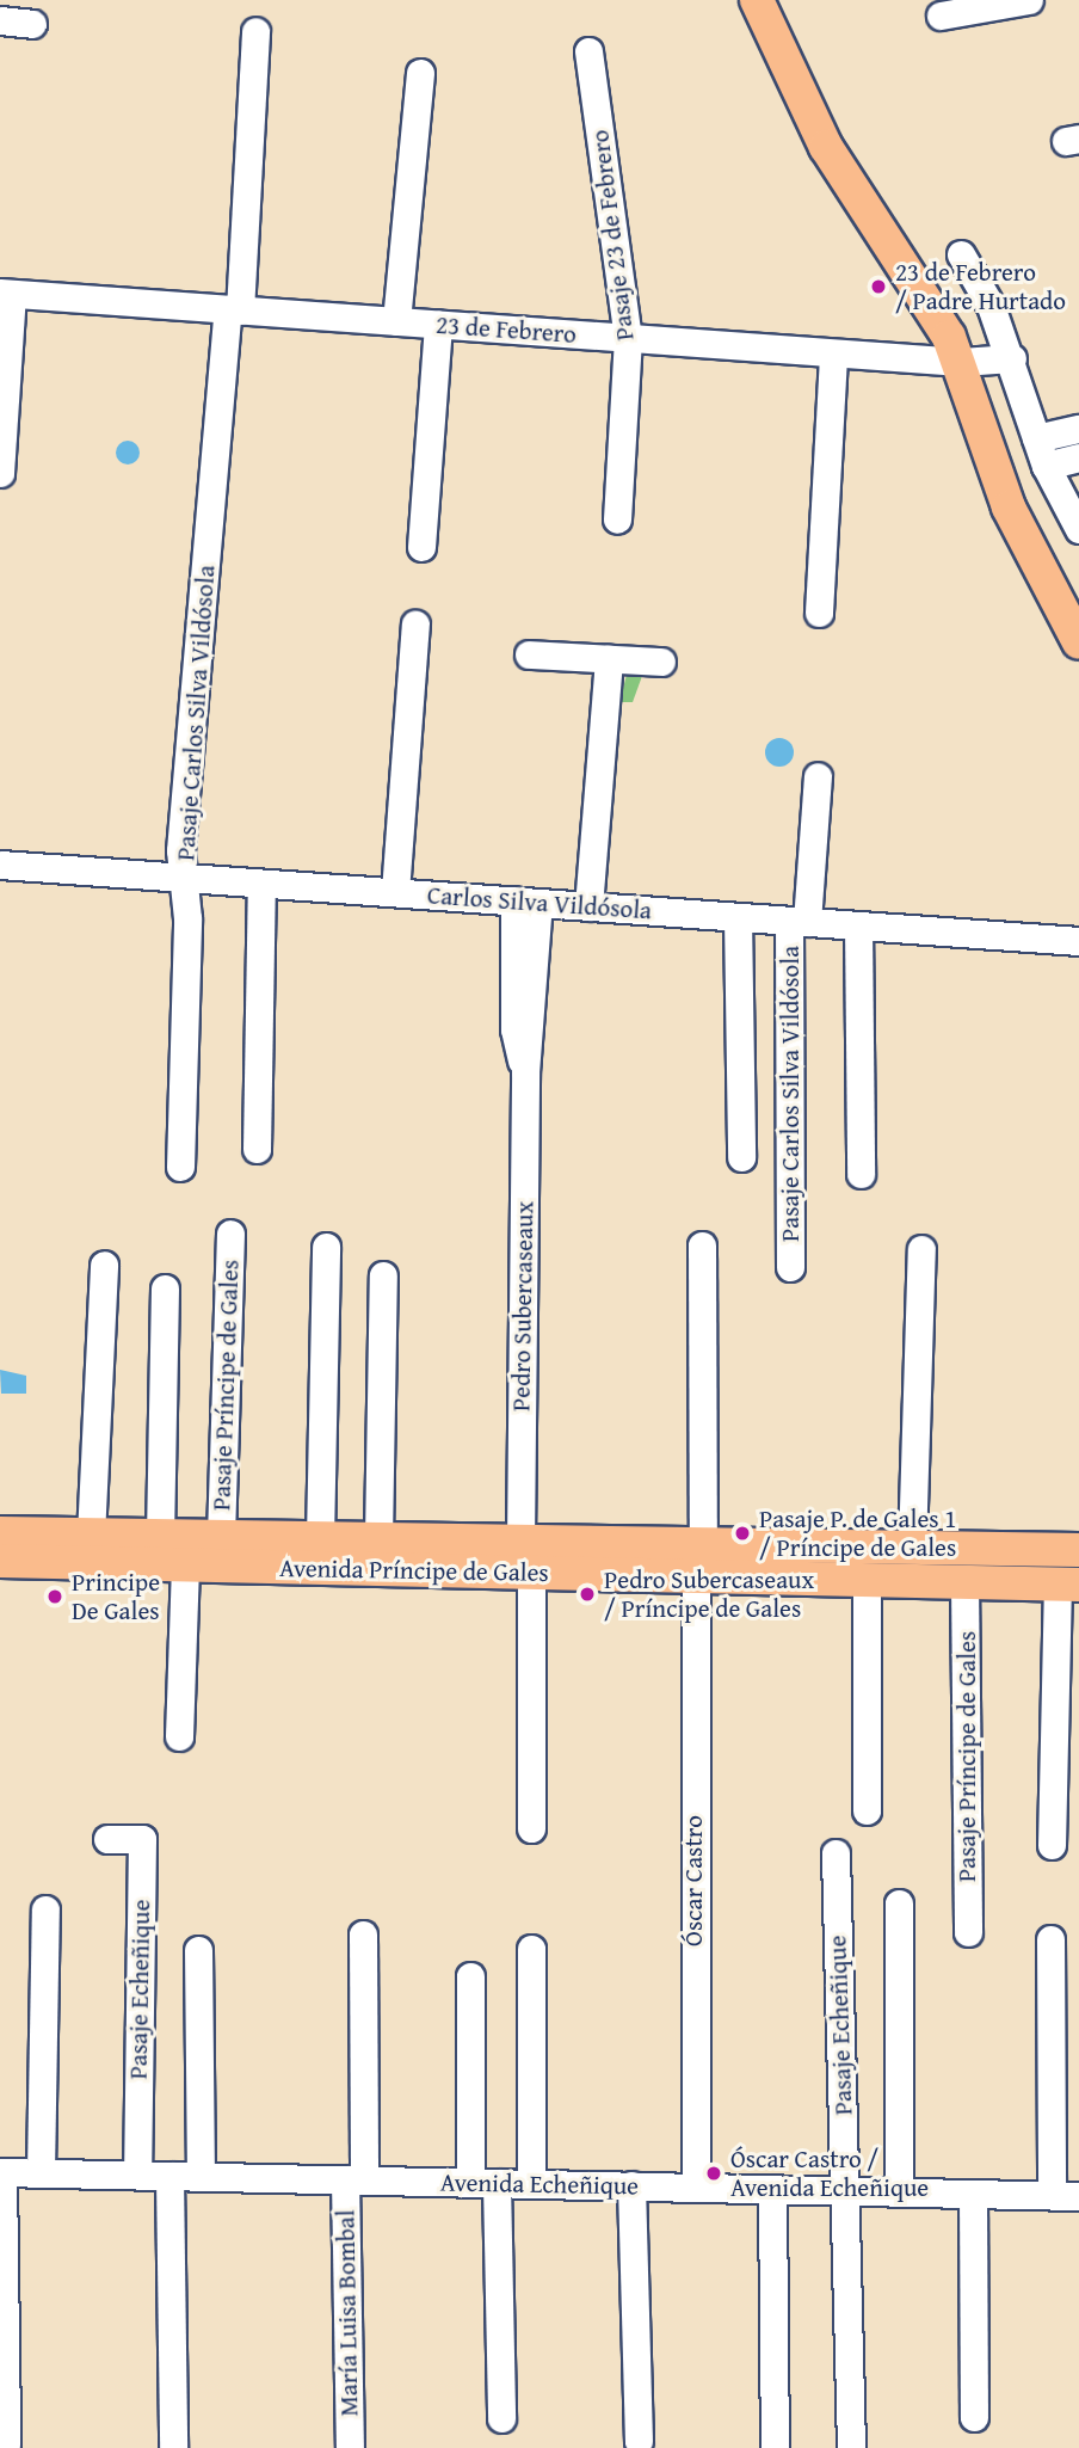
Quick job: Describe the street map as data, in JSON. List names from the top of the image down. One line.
{"streets":{"main road":["Avenida Príncipe de Gales"],"street":["Pasaje 23 de Febrero","23 de Febrero","Pasaje Carlos Silva Vildósola","Carlos Silva Vildósola","Pedro Subercaseaux","Pasaje Príncipe de Gales","Óscar Castro","Pasaje Echeñique","Avenida Echeñique","María Luisa Bombal"]},"crossings":[["Pasaje 23 de Febrero","23 de Febrero"],["23 de Febrero","Pasaje Carlos Silva Vildósola"],["Pasaje Carlos Silva Vildósola","Carlos Silva Vildósola"],["Carlos Silva Vildósola","Pedro Subercaseaux"],["Pedro Subercaseaux","Avenida Príncipe de Gales"],["Pasaje Príncipe de Gales","Avenida Príncipe de Gales"],["Avenida Príncipe de Gales","Óscar Castro"],["Óscar Castro","Avenida Echeñique"],["Pasaje Echeñique","Avenida Echeñique"],["Avenida Echeñique","María Luisa Bombal"]],"places":["23 de Febrero / Padre Hurtado","Pasaje P. de Gales 1 / Príncipe de Gales","Pedro Subercaseaux / Príncipe de Gales","Principe De Gales","Óscar Castro / Avenida Echeñique"]}
